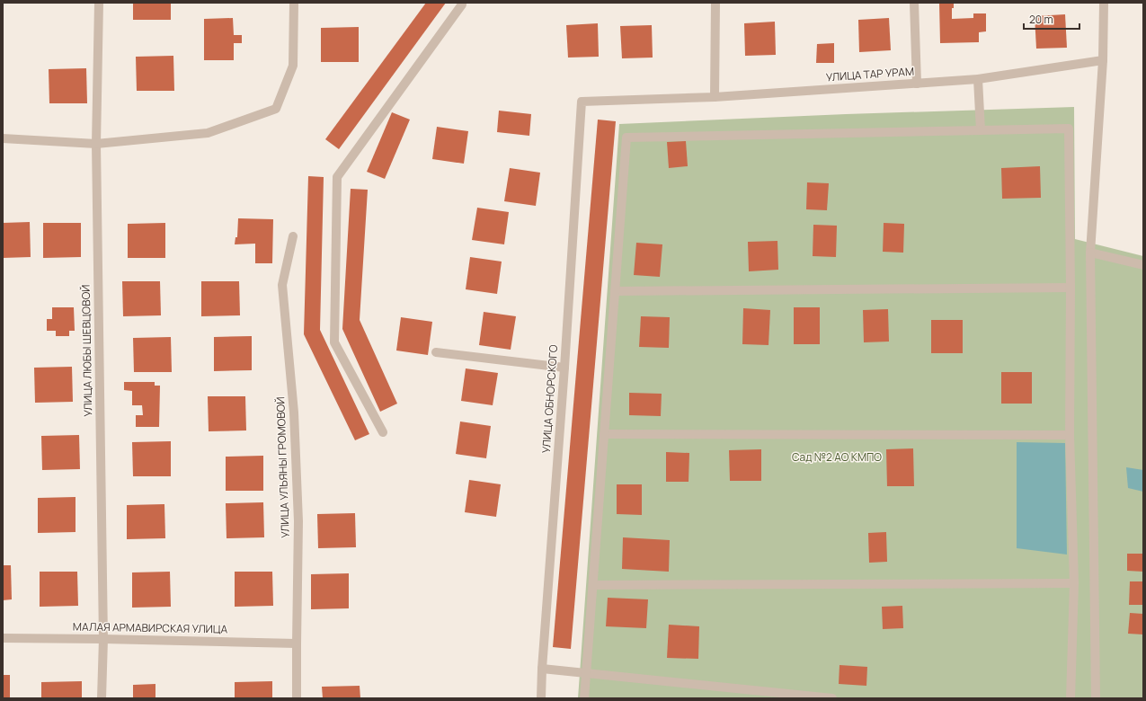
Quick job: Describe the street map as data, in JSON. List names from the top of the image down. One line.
{"streets":{"street":["УЛИЦА ТАР УРАМ","УЛИЦА ЛЮБЫ ШЕВЦОВОЙ","УЛИЦА ОБНОРСКОГО","УЛИЦА УЛЬЯНЫ ГРОМОВОЙ","МАЛАЯ АРМАВИРСКАЯ УЛИЦА"]},"crossings":[["УЛИЦА ТАР УРАМ","УЛИЦА ОБНОРСКОГО"],["УЛИЦА ЛЮБЫ ШЕВЦОВОЙ","МАЛАЯ АРМАВИРСКАЯ УЛИЦА"],["УЛИЦА УЛЬЯНЫ ГРОМОВОЙ","МАЛАЯ АРМАВИРСКАЯ УЛИЦА"]],"parks":["Сад №2 АО КМПО"],"scale_bar":"20 m"}
